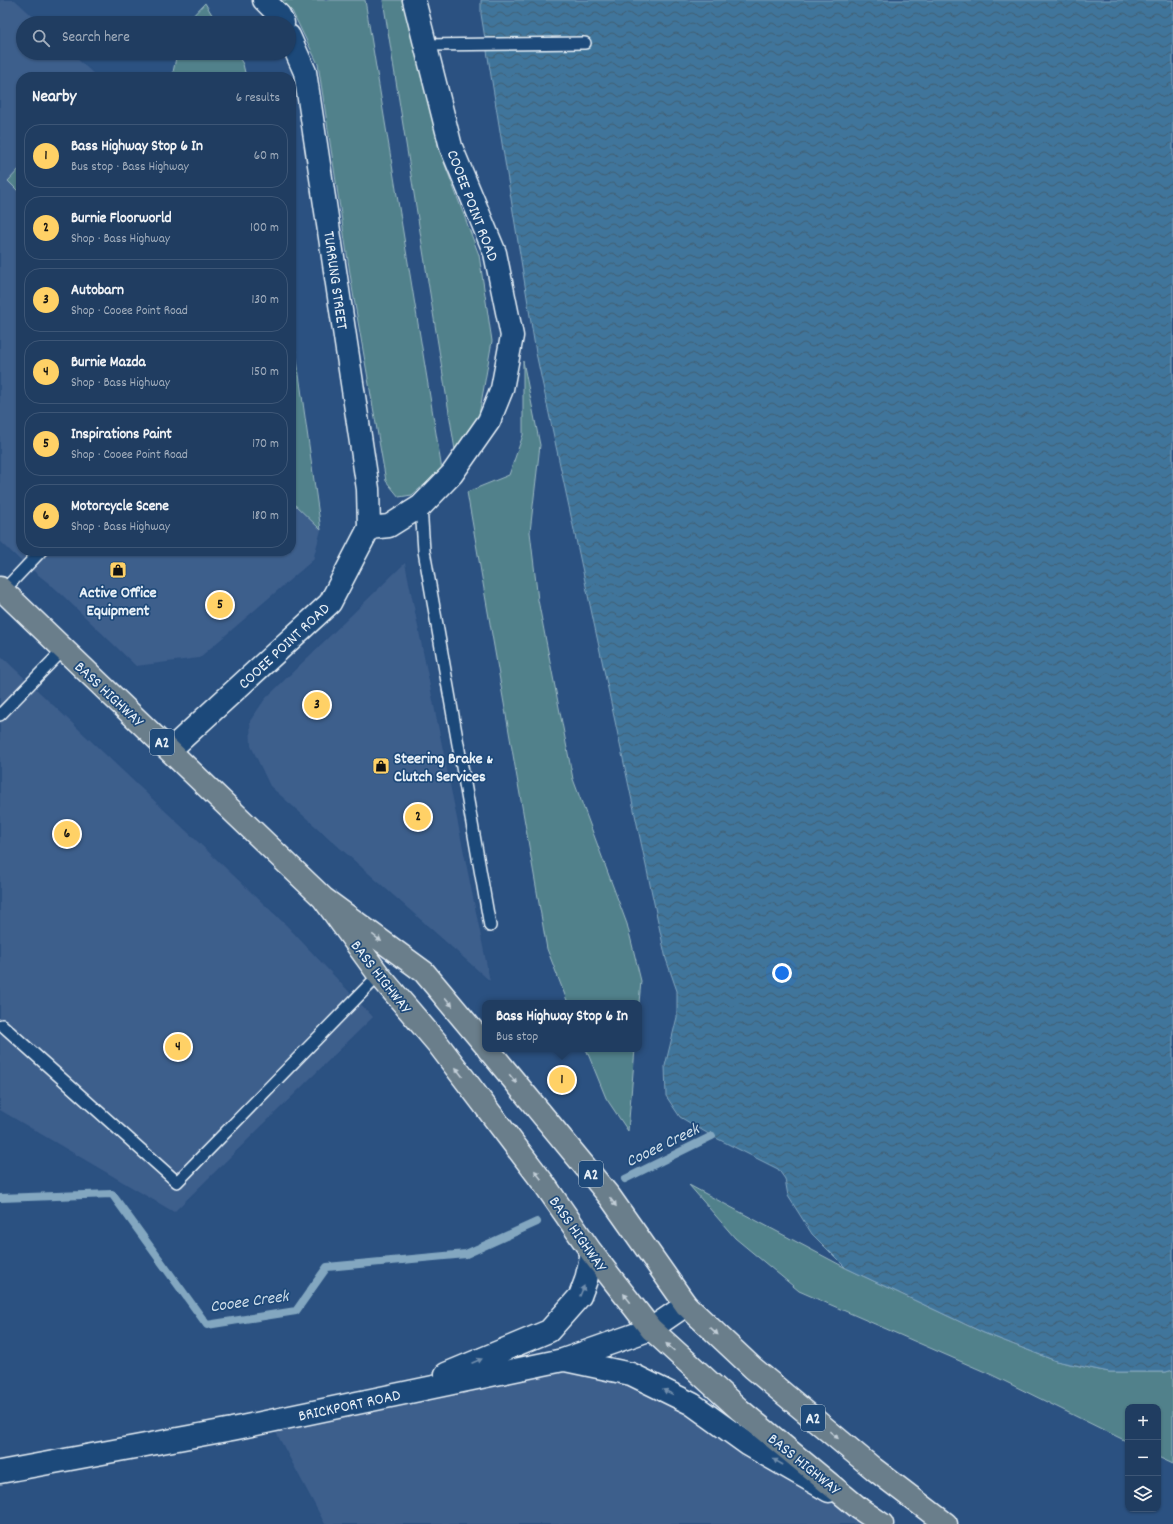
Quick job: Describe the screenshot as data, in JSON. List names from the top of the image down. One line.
{"streets":{"highway":["BASS HIGHWAY","A2"],"street":["COOEE POINT ROAD","TURRUNG STREET","BRICKPORT ROAD"]},"crossings":[["COOEE POINT ROAD","TURRUNG STREET"],["COOEE POINT ROAD","BASS HIGHWAY"],["BASS HIGHWAY","BRICKPORT ROAD"],["A2","BRICKPORT ROAD"]],"water":["Cooee Creek"],"places":{"shop":["Active Office Equipment","Steering Brake & Clutch Services"]},"page":{"search":"Search here","heading":["Nearby","6 results"],"list":[{"mark":"1","name":"Bass Highway Stop 6 In","note":"Bus stop · Bass Highway","value":"60 m"},{"mark":"2","name":"Burnie Floorworld","note":"Shop · Bass Highway","value":"100 m"},{"mark":"3","name":"Autobarn","note":"Shop · Cooee Point Road","value":"130 m"},{"mark":"4","name":"Burnie Mazda","note":"Shop · Bass Highway","value":"150 m"},{"mark":"5","name":"Inspirations Paint","note":"Shop · Cooee Point Road","value":"170 m"},{"mark":"6","name":"Motorcycle Scene","note":"Shop · Bass Highway","value":"180 m"}],"pins":["5","3","2","6","4","1"],"popup":["Bass Highway Stop 6 In","Bus stop"],"map_buttons":["+","−"]}}
